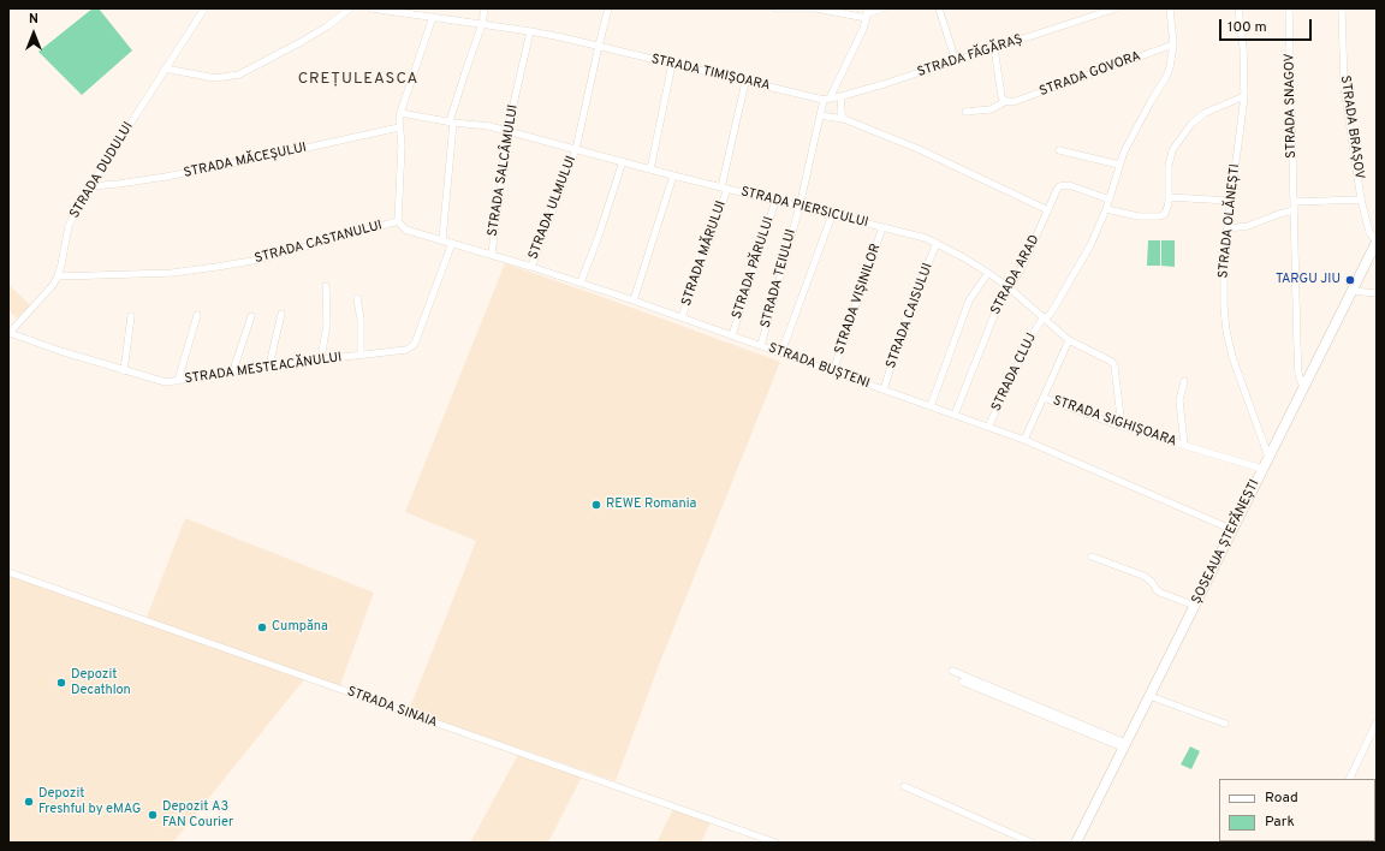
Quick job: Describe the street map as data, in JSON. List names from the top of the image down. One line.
{"streets":{"main road":["ȘOSEAUA ȘTEFĂNEȘTI"],"street":["STRADA FĂGĂRAȘ","STRADA TIMIȘOARA","STRADA GOVORA","STRADA SNAGOV","STRADA BRAȘOV","STRADA MĂCEȘULUI","STRADA DUDULUI","STRADA SALCÂMULUI","STRADA ULMULUI","STRADA PIERSICULUI","STRADA OLĂNEȘTI","STRADA CASTANULUI","STRADA MĂRULUI","STRADA PĂRULUI","STRADA ARAD","STRADA TEIULUI","STRADA VIȘINILOR","STRADA CAISULUI","STRADA BUȘTENI","STRADA MESTEACĂNULUI","STRADA CLUJ","STRADA SIGHIȘOARA","STRADA SINAIA"]},"crossings":[["STRADA FĂGĂRAȘ","STRADA TIMIȘOARA"],["STRADA FĂGĂRAȘ","STRADA TEIULUI"],["STRADA TIMIȘOARA","STRADA SALCÂMULUI"],["STRADA TIMIȘOARA","STRADA ULMULUI"],["STRADA TIMIȘOARA","STRADA CASTANULUI"],["STRADA TIMIȘOARA","STRADA MĂRULUI"],["STRADA TIMIȘOARA","STRADA TEIULUI"],["STRADA GOVORA","STRADA CLUJ"],["STRADA SNAGOV","ȘOSEAUA ȘTEFĂNEȘTI"],["STRADA BRAȘOV","ȘOSEAUA ȘTEFĂNEȘTI"],["STRADA MĂCEȘULUI","STRADA DUDULUI"],["STRADA MĂCEȘULUI","STRADA CASTANULUI"],["STRADA DUDULUI","STRADA CASTANULUI"],["STRADA DUDULUI","STRADA MESTEACĂNULUI"],["STRADA SALCÂMULUI","STRADA PIERSICULUI"],["STRADA SALCÂMULUI","STRADA BUȘTENI"],["STRADA ULMULUI","STRADA PIERSICULUI"],["STRADA ULMULUI","STRADA BUȘTENI"],["STRADA PIERSICULUI","STRADA CASTANULUI"],["STRADA PIERSICULUI","STRADA MĂRULUI"],["STRADA PIERSICULUI","STRADA PĂRULUI"],["STRADA PIERSICULUI","STRADA ARAD"],["STRADA PIERSICULUI","STRADA TEIULUI"],["STRADA PIERSICULUI","STRADA VIȘINILOR"],["STRADA PIERSICULUI","STRADA CAISULUI"],["STRADA PIERSICULUI","STRADA CLUJ"],["STRADA PIERSICULUI","STRADA SIGHIȘOARA"],["STRADA OLĂNEȘTI","ȘOSEAUA ȘTEFĂNEȘTI"],["STRADA CASTANULUI","STRADA BUȘTENI"],["STRADA MĂRULUI","STRADA BUȘTENI"],["STRADA PĂRULUI","STRADA BUȘTENI"],["STRADA ARAD","STRADA BUȘTENI"],["STRADA ARAD","STRADA CLUJ"],["STRADA TEIULUI","STRADA BUȘTENI"],["STRADA VIȘINILOR","STRADA BUȘTENI"],["STRADA CAISULUI","STRADA BUȘTENI"],["STRADA BUȘTENI","STRADA MESTEACĂNULUI"],["STRADA BUȘTENI","STRADA CLUJ"],["STRADA BUȘTENI","STRADA SIGHIȘOARA"],["STRADA BUȘTENI","ȘOSEAUA ȘTEFĂNEȘTI"],["STRADA SIGHIȘOARA","ȘOSEAUA ȘTEFĂNEȘTI"]],"districts":["CREȚULEASCA"],"places":["TARGU JIU","REWE Romania","Cumpăna","Depozit Decathlon","Depozit Freshful by eMAG","Depozit A3 FAN Courier"],"legend":["Road","Park"],"scale_bar":"100 m","north":"top"}
